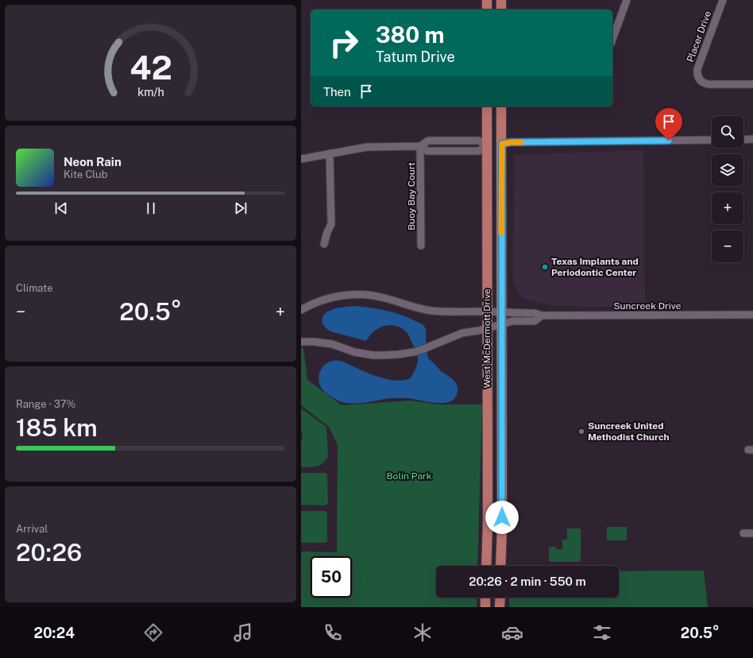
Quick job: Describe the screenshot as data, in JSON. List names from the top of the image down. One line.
{"streets":{"main road":["West McDermott Drive"],"street":["Placer Drive","Buoy Bay Court","Suncreek Drive"]},"crossings":[["Suncreek Drive","West McDermott Drive"]],"parks":["Bolin Park"],"places":["Texas Implants and Periodontic Center","Suncreek United Methodist Church"],"page":{"turn":["380 m","Tatum Drive"],"then":"Then","map_buttons":["+","−"],"song":["Neon Rain","Kite Club"],"tile":["Climate",["Range · 37%","185 km"],["Arrival","20:26"]],"heat":["−","20.5°","+"],"limit":"50","trip":"20:26 · 2 min · 550 m","tabs":["20:24","20.5°"],"gauge":["42","km/h"]}}
